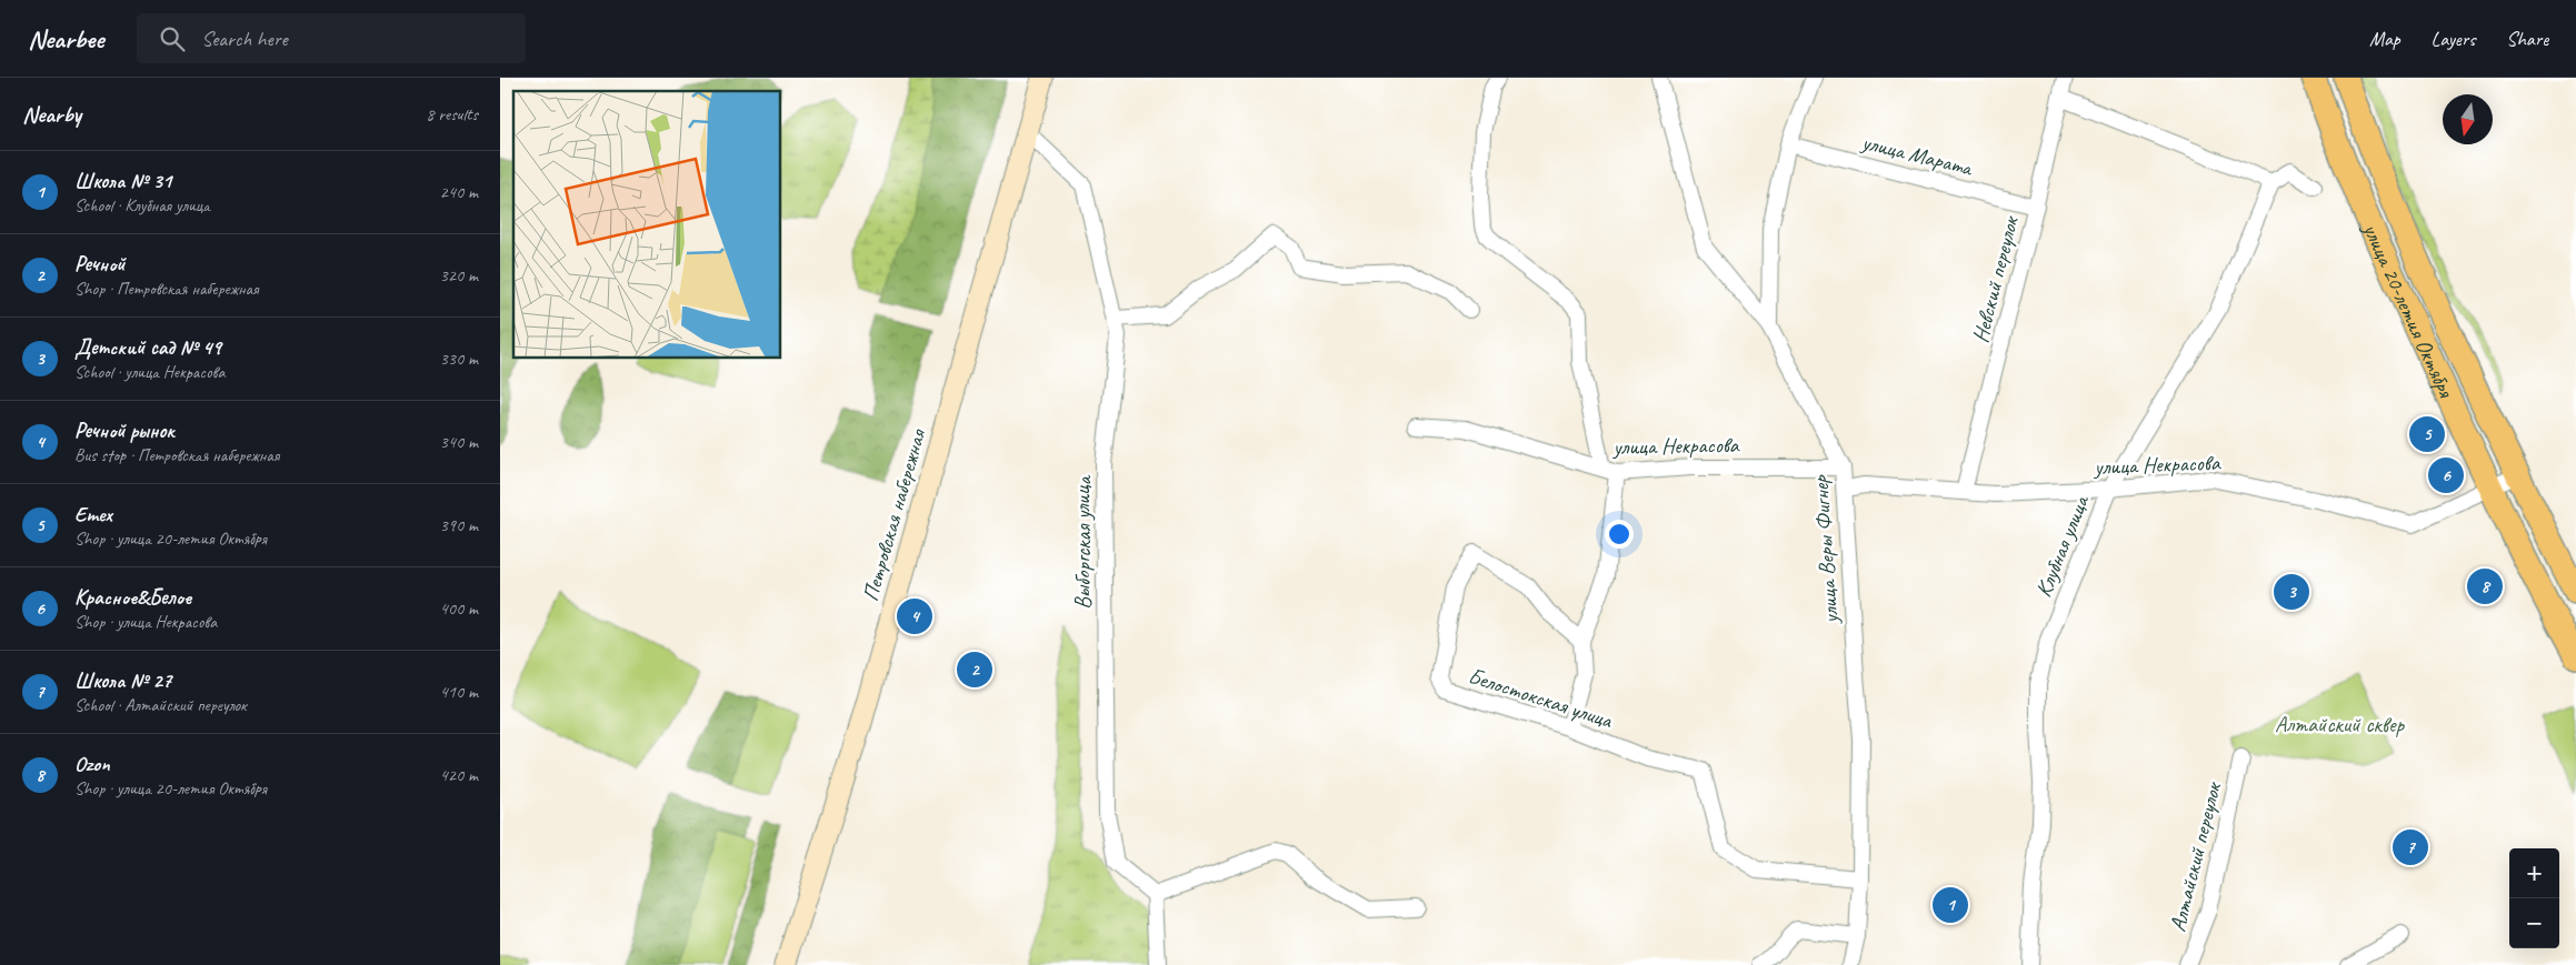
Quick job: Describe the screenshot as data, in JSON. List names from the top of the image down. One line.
{"streets":{"main road":["улица 20-летия Октября","Петровская набережная"],"street":["улица Марата","Невский переулок","улица Некрасова","Выборгская улица","Клубная улица","улица Веры Фигнер","Белостокская улица","Алтайский переулок"]},"crossings":[["улица Марата","Невский переулок"],["Невский переулок","улица Некрасова"],["улица 20-летия Октября","улица Некрасова"],["улица Некрасова","Клубная улица"],["улица Некрасова","улица Веры Фигнер"],["Петровская набережная","Выборгская улица"],["улица Веры Фигнер","Белостокская улица"]],"parks":["Алтайский сквер"],"north":"bottom","page":{"header":"Nearbee","search":"Search here","nav":["Map","Layers","Share"],"heading":["Nearby","8 results"],"list":[{"mark":"1","name":"Школа № 31","note":"School · Клубная улица","value":"240 m"},{"mark":"2","name":"Речной","note":"Shop · Петровская набережная","value":"320 m"},{"mark":"3","name":"Детский сад № 49","note":"School · улица Некрасова","value":"330 m"},{"mark":"4","name":"Речной рынок","note":"Bus stop · Петровская набережная","value":"340 m"},{"mark":"5","name":"Emex","note":"Shop · улица 20-летия Октября","value":"390 m"},{"mark":"6","name":"Красное&Белое","note":"Shop · улица Некрасова","value":"400 m"},{"mark":"7","name":"Школа № 27","note":"School · Алтайский переулок","value":"410 m"},{"mark":"8","name":"Ozon","note":"Shop · улица 20-летия Октября","value":"420 m"}],"pins":["5","6","8","3","4","2","7","1"],"map_buttons":["+","−"]}}
